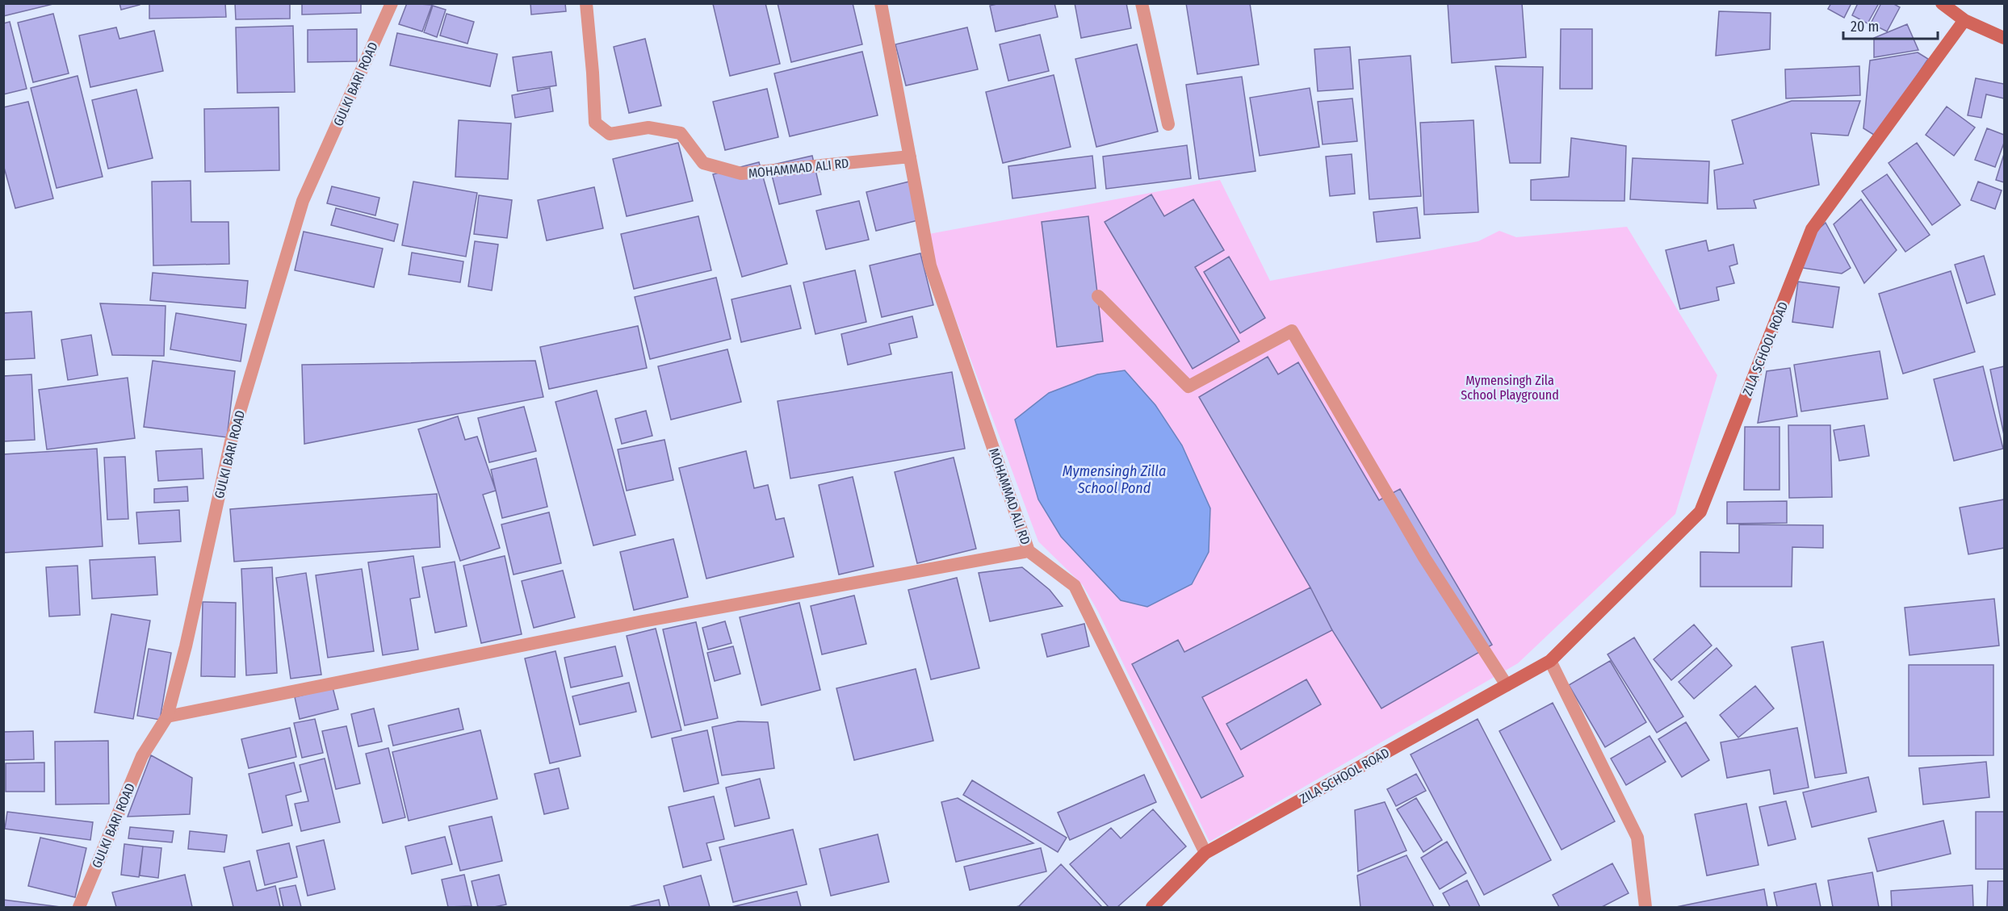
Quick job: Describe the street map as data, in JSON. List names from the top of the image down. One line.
{"streets":{"main road":["ZILA SCHOOL ROAD"],"street":["GULKI BARI ROAD","MOHAMMAD ALI RD"]},"crossings":[["MOHAMMAD ALI RD","ZILA SCHOOL ROAD"]],"water":["Mymensingh Zilla School Pond"],"parks":["Mymensingh Zila School Playground"],"scale_bar":"20 m"}
